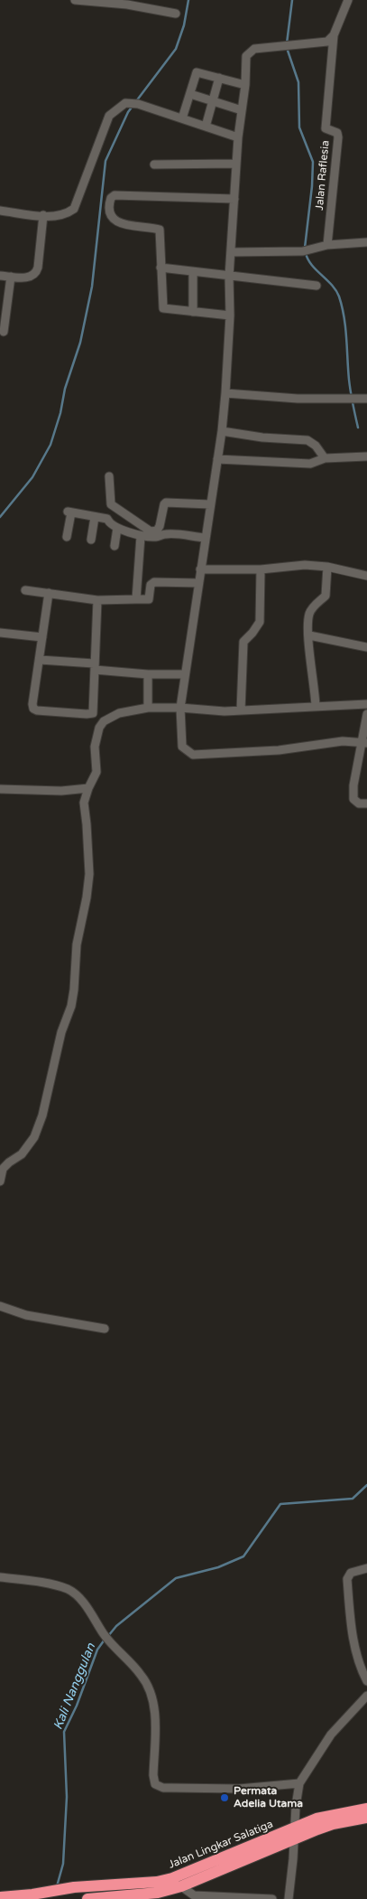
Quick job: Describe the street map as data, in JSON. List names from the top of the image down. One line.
{"streets":{"highway":["Jalan Lingkar Salatiga"],"street":["Jalan Raflesia"]},"water":["Kali Nanggulan"],"places":["Permata Adelia Utama"]}
